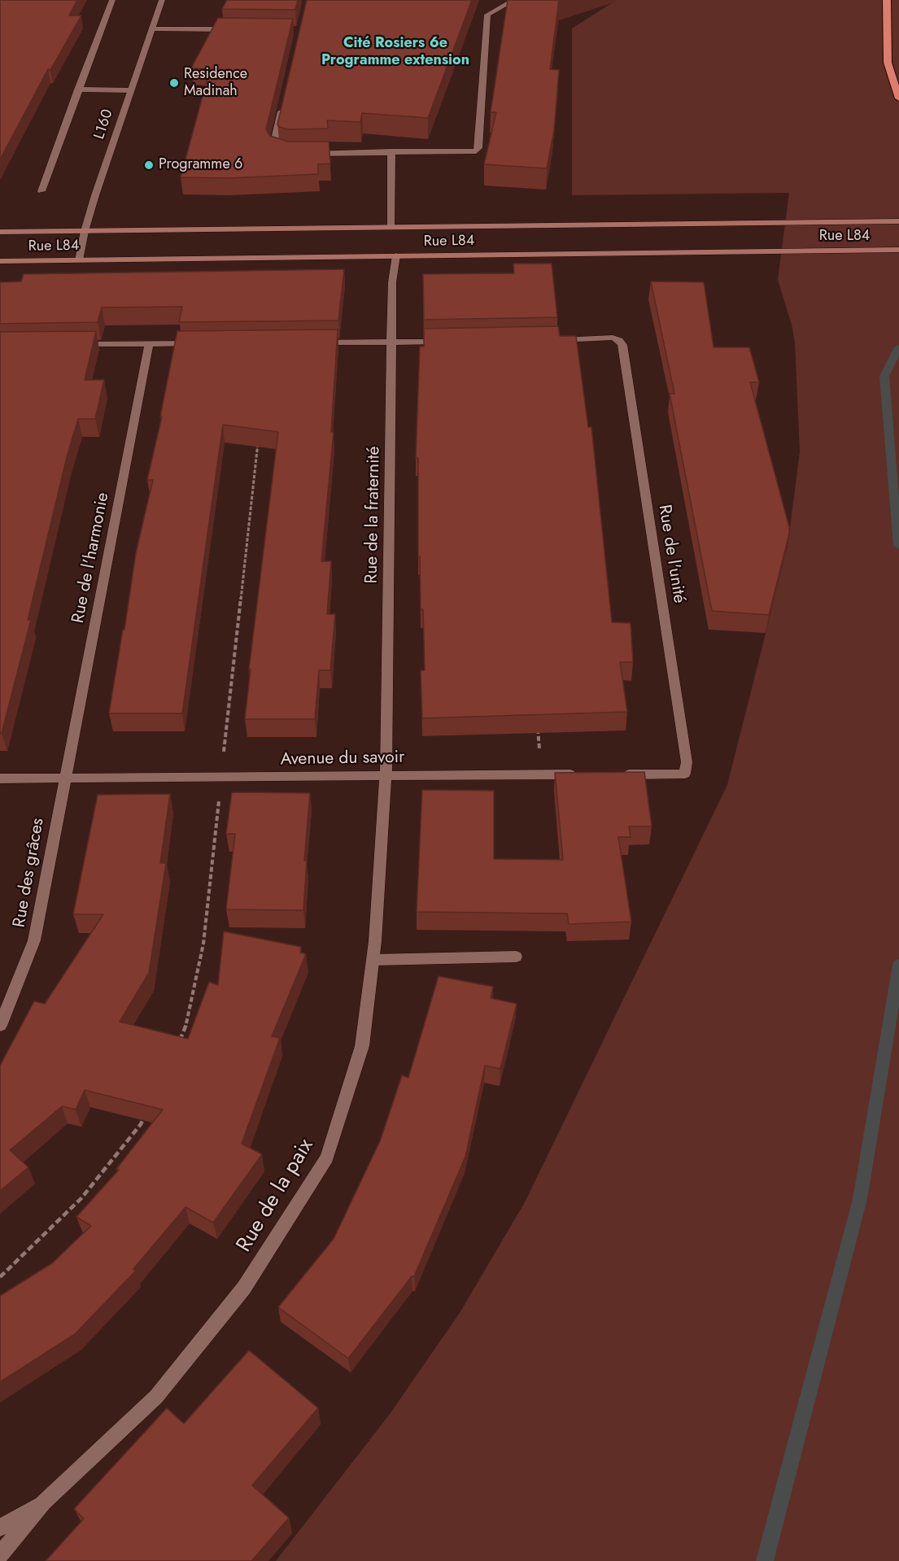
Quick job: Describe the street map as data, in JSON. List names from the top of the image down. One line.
{"streets":{"main road":["Rue L84"],"street":["L160","Rue de la fraternité","Rue de l'unité","Rue de l'harmonie","Avenue du savoir","Rue des grâces","Rue de la paix"]},"crossings":[["L160","Rue L84"],["Rue L84","Rue de la fraternité"],["Rue de la fraternité","Avenue du savoir"],["Rue de la fraternité","Rue de la paix"],["Rue de l'harmonie","Avenue du savoir"],["Rue de l'harmonie","Rue des grâces"],["Avenue du savoir","Rue des grâces"],["Avenue du savoir","Rue de la paix"]],"districts":["Cité Rosiers 6e Programme extension"],"places":["Residence Madinah","Programme 6"]}
